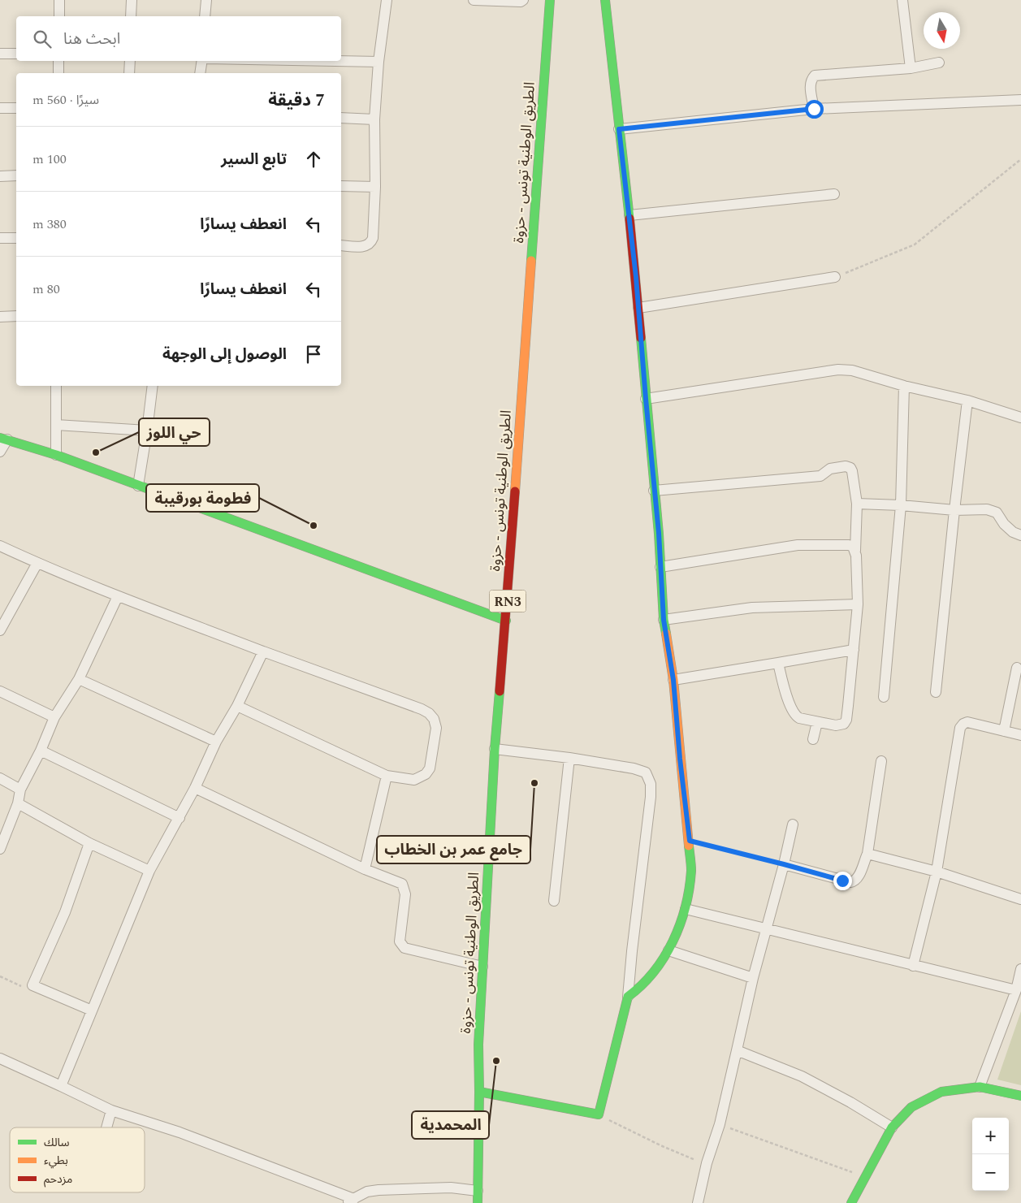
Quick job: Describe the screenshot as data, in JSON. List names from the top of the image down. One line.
{"streets":{"street":["الطريق الوطنية تونس - حزوة","RN3"]},"places":["حي اللوز","فطومة بورقيبة","جامع عمر بن الخطاب","المحمدية"],"legend":["سالك","بطيء","مزدحم"],"north":"bottom","page":{"search":"ابحث هنا","heading":["7 دقيقة","سيرًا · 560 m"],"list":[["تابع السير","100 m"],["انعطف يسارًا","380 m"],["انعطف يسارًا","80 m"],"الوصول إلى الوجهة"],"map_buttons":["+","−"]}}
